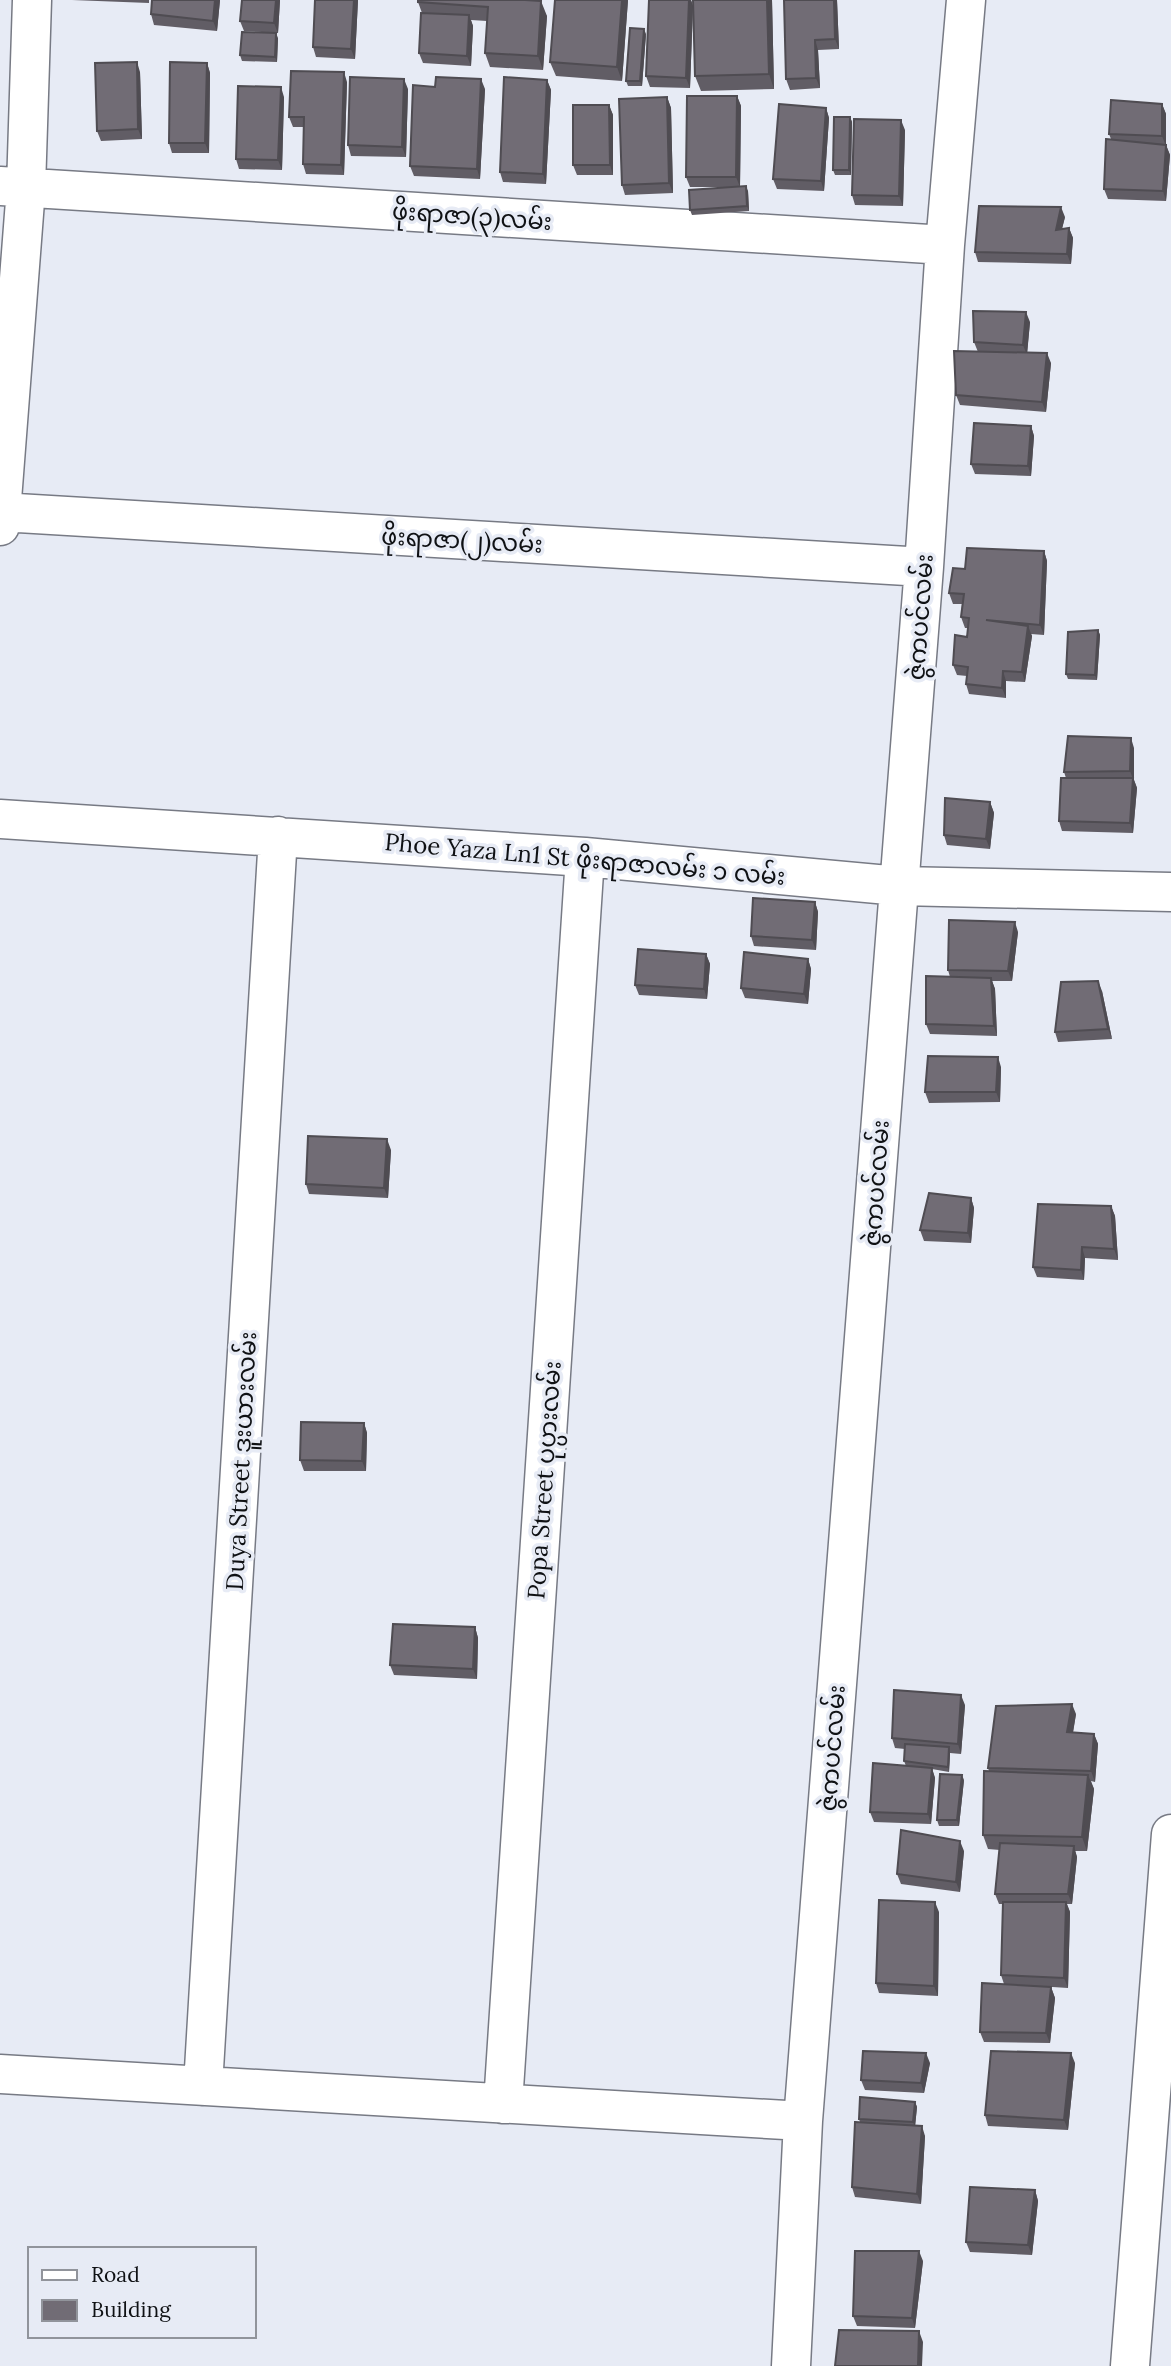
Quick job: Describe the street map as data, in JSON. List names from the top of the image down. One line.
{"streets":{"street":["ဖိုးရာဇာ(၃)လမ်း","ဖိုးရာဇာ(၂)လမ်း","ဇွဲကပင်လမ်း","Phoe Yaza Ln1 St ဖိုးရာဇာလမ်း ၁ လမ်း","Duya Street ဒူးယားလမ်း","Popa Street ပုပ္ပားလမ်း"]},"crossings":[["ဖိုးရာဇာ(၃)လမ်း","ဇွဲကပင်လမ်း"],["ဖိုးရာဇာ(၂)လမ်း","ဇွဲကပင်လမ်း"],["ဇွဲကပင်လမ်း","Phoe Yaza Ln1 St ဖိုးရာဇာလမ်း ၁ လမ်း"],["Phoe Yaza Ln1 St ဖိုးရာဇာလမ်း ၁ လမ်း","Duya Street ဒူးယားလမ်း"],["Phoe Yaza Ln1 St ဖိုးရာဇာလမ်း ၁ လမ်း","Popa Street ပုပ္ပားလမ်း"]],"legend":["Road","Building"]}
